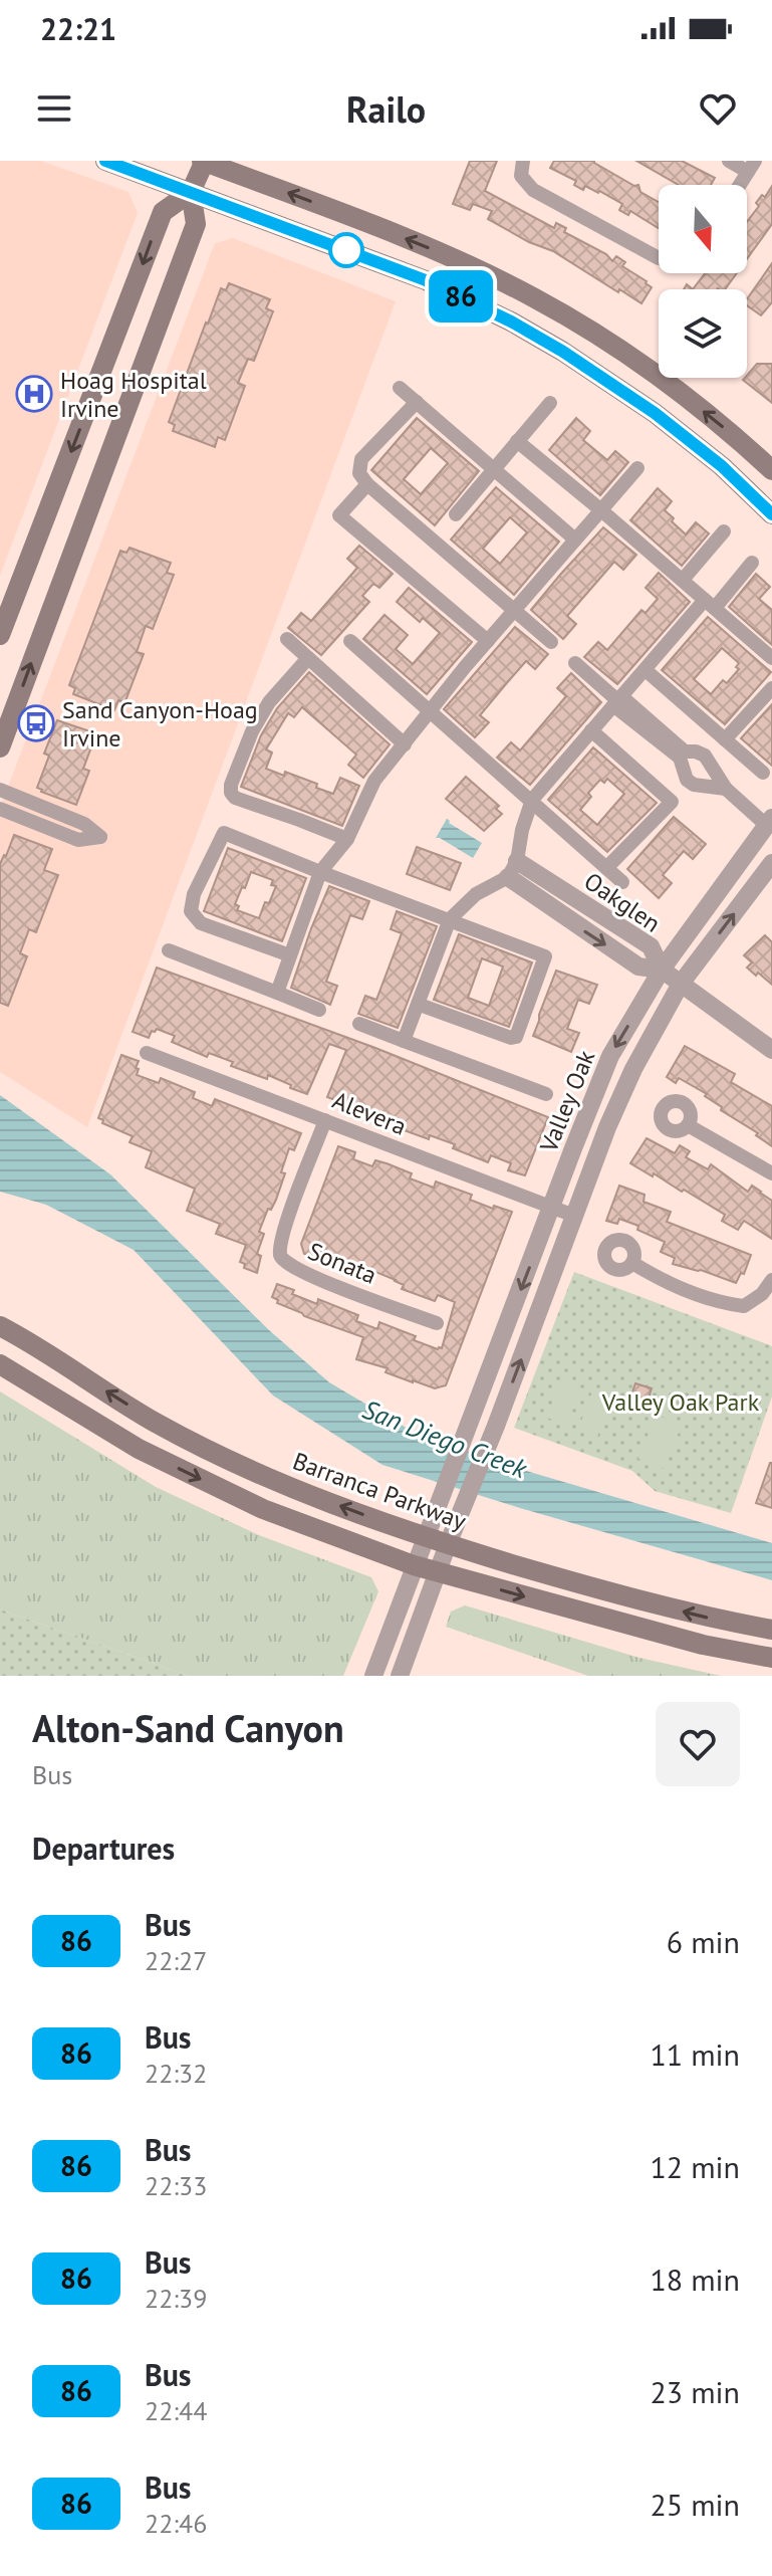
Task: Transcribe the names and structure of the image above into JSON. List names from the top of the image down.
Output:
{
  "streets": {
    "main road": ["Barranca Parkway"],
    "street": [
      "Oakglen",
      "Valley Oak",
      "Alevera",
      "Sonata"
    ]
  },
  "crossings": [
    ["Oakglen", "Valley Oak"],
    ["Valley Oak", "Alevera"],
    ["Valley Oak", "Barranca Parkway"],
    ["Alevera", "Sonata"]
  ],
  "water": ["San Diego Creek"],
  "parks": ["Valley Oak Park"],
  "places": {
    "hospital": ["Hoag Hospital Irvine"],
    "bus stop": ["Sand Canyon-Hoag Irvine"]
  },
  "lines": ["bus line 86"],
  "north": "bottom",
  "page": {
    "status": "22:21",
    "header": "Railo",
    "on_map": "86",
    "heading": [
      ["Alton-Sand Canyon", "Bus"],
      "Departures"
    ],
    "list": [
      {
        "mark": "86",
        "name": "Bus",
        "note": "22:27",
        "value": "6 min"
      },
      {
        "mark": "86",
        "name": "Bus",
        "note": "22:32",
        "value": "11 min"
      },
      {
        "mark": "86",
        "name": "Bus",
        "note": "22:33",
        "value": "12 min"
      },
      {
        "mark": "86",
        "name": "Bus",
        "note": "22:39",
        "value": "18 min"
      },
      {
        "mark": "86",
        "name": "Bus",
        "note": "22:44",
        "value": "23 min"
      },
      {
        "mark": "86",
        "name": "Bus",
        "note": "22:46",
        "value": "25 min"
      }
    ]
  }
}
